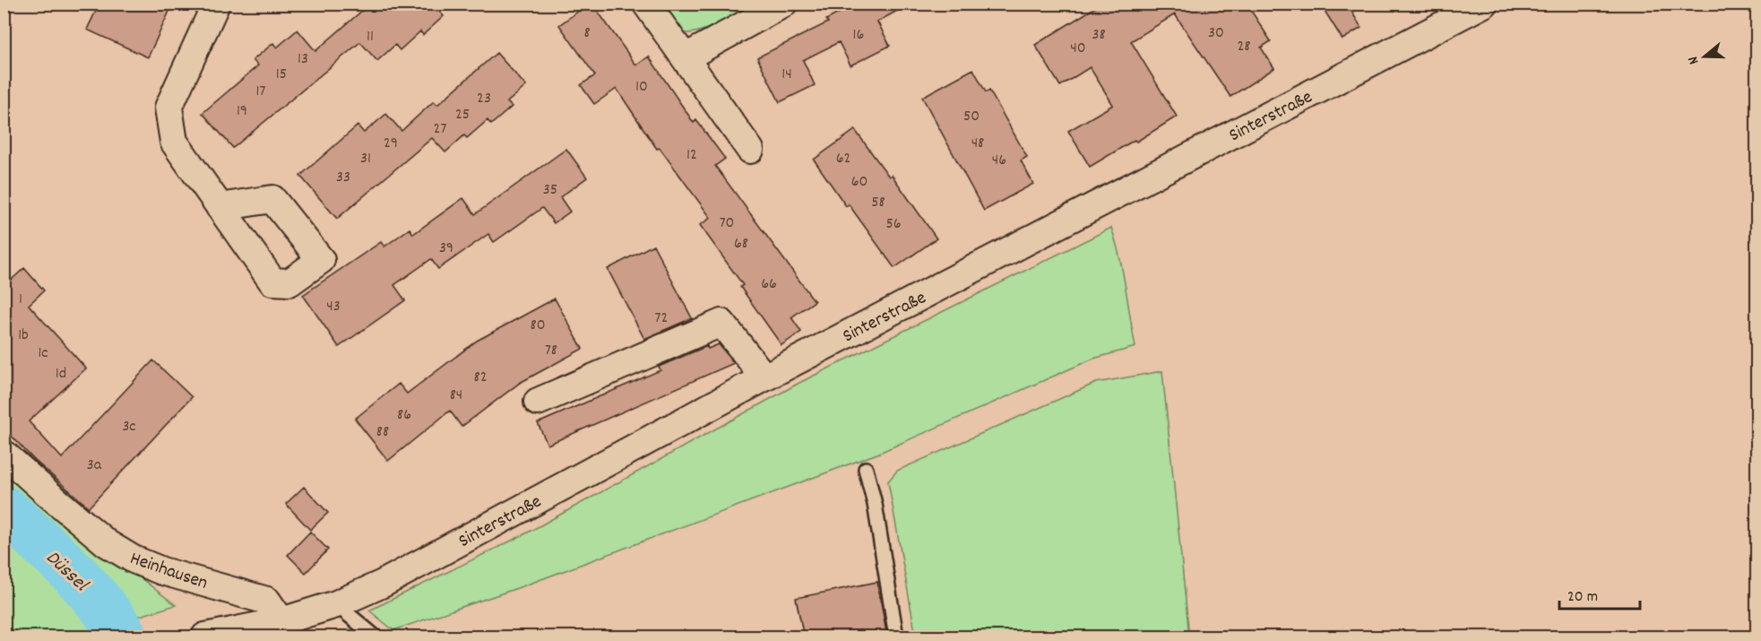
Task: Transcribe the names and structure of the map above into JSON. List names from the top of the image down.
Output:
{
  "streets": {
    "street": ["Sinterstraße", "Heinhausen"]
  },
  "crossings": [
    ["Sinterstraße", "Heinhausen"]
  ],
  "water": ["Düssel"],
  "house_numbers": [
    "8",
    "30",
    "16",
    "38",
    "11",
    "28",
    "40",
    "13",
    "15",
    "14",
    "10",
    "17",
    "23",
    "19",
    "25",
    "50",
    "27",
    "29",
    "48",
    "12",
    "31",
    "62",
    "46",
    "33",
    "60",
    "35",
    "58",
    "70",
    "56",
    "68",
    "39",
    "66",
    "1",
    "43",
    "72",
    "80",
    "1b",
    "78",
    "1c",
    "1d",
    "82",
    "84",
    "86",
    "3c",
    "88",
    "3a"
  ],
  "scale_bar": "20 m",
  "north": "left"
}
